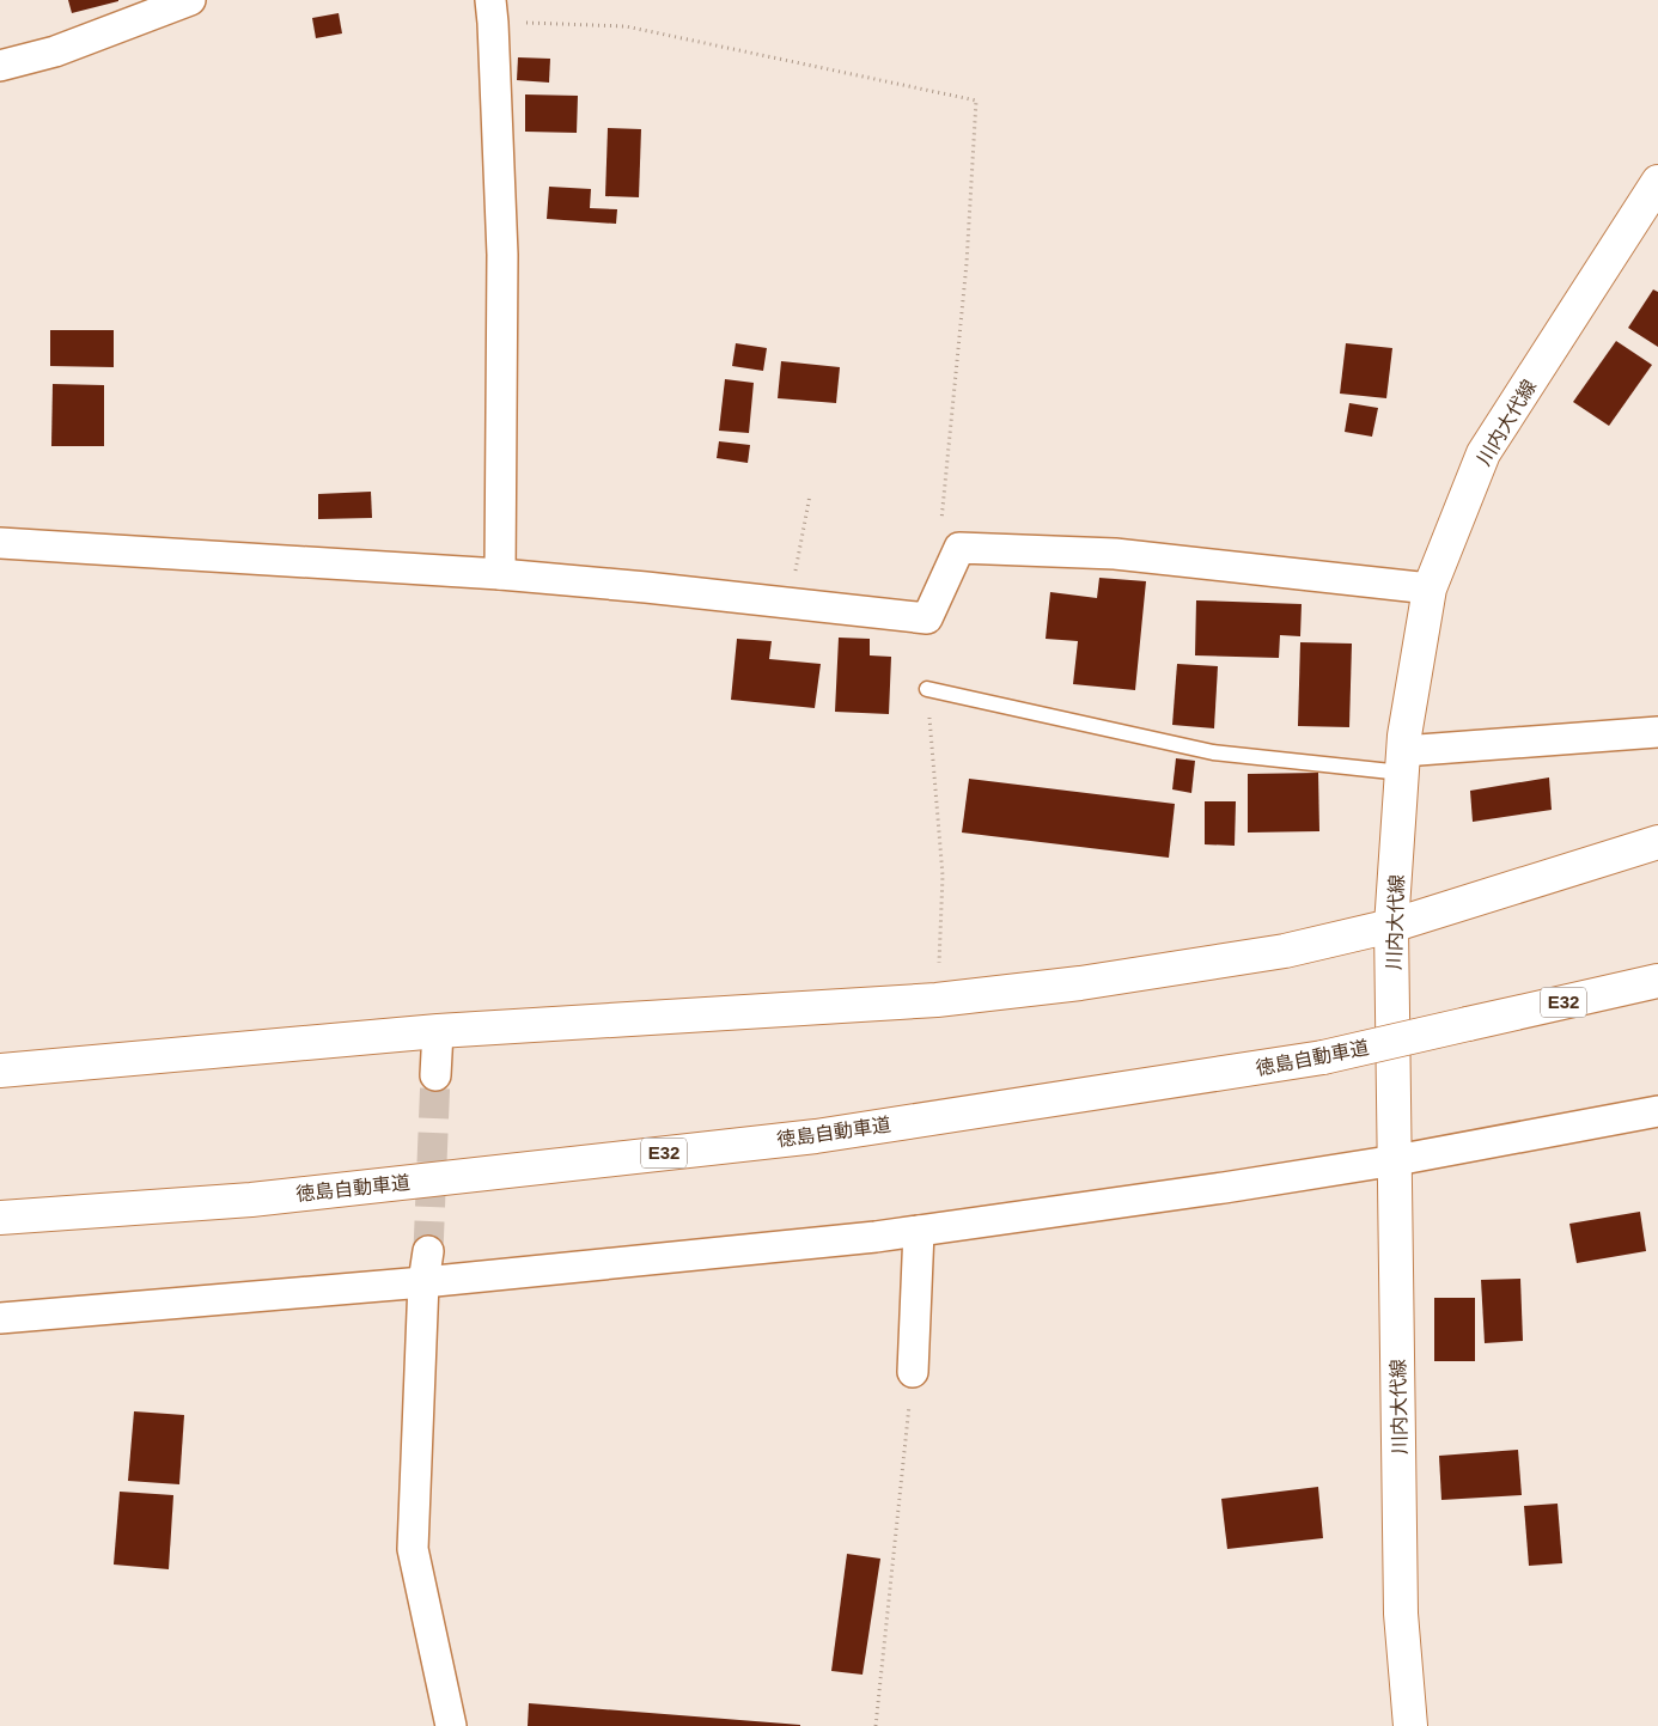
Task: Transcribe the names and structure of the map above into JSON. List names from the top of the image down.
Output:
{
  "streets": {
    "main road": ["川内大代線", "E32", "徳島自動車道"]
  }
}
